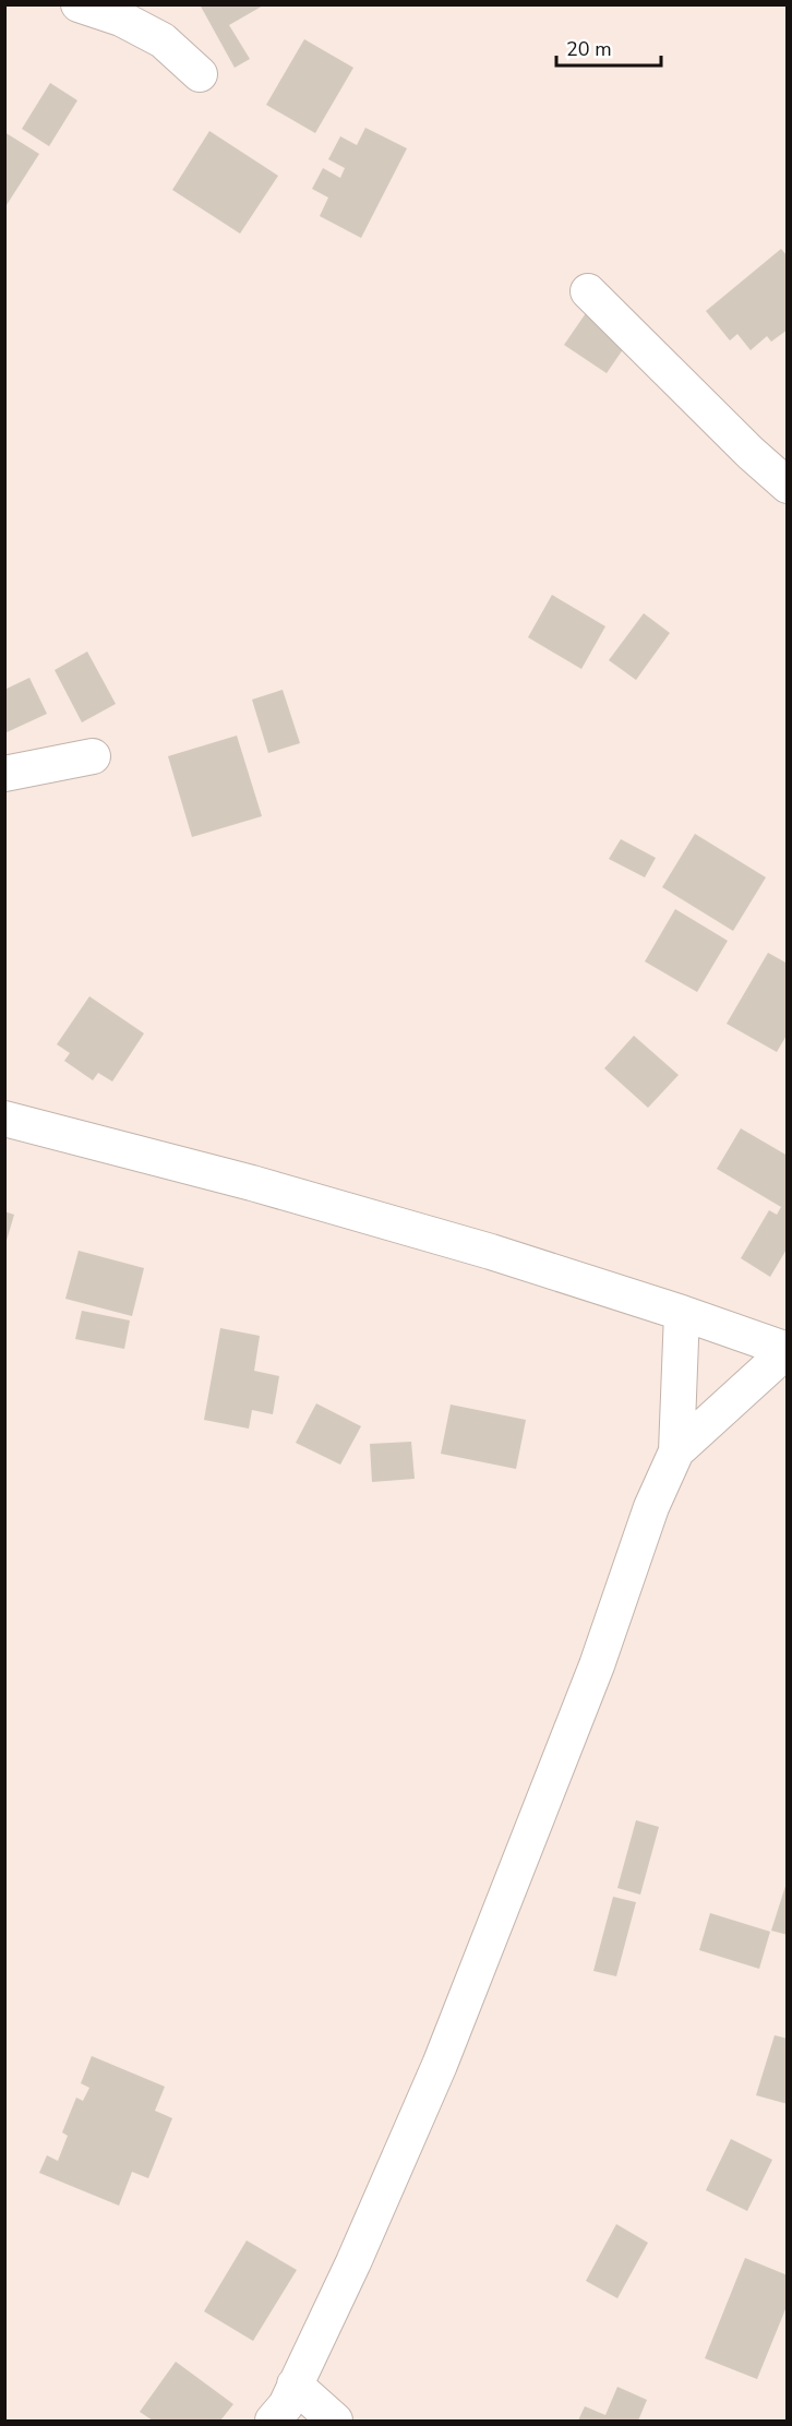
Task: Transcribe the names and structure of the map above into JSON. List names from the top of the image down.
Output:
{
  "scale_bar": "20 m"
}
